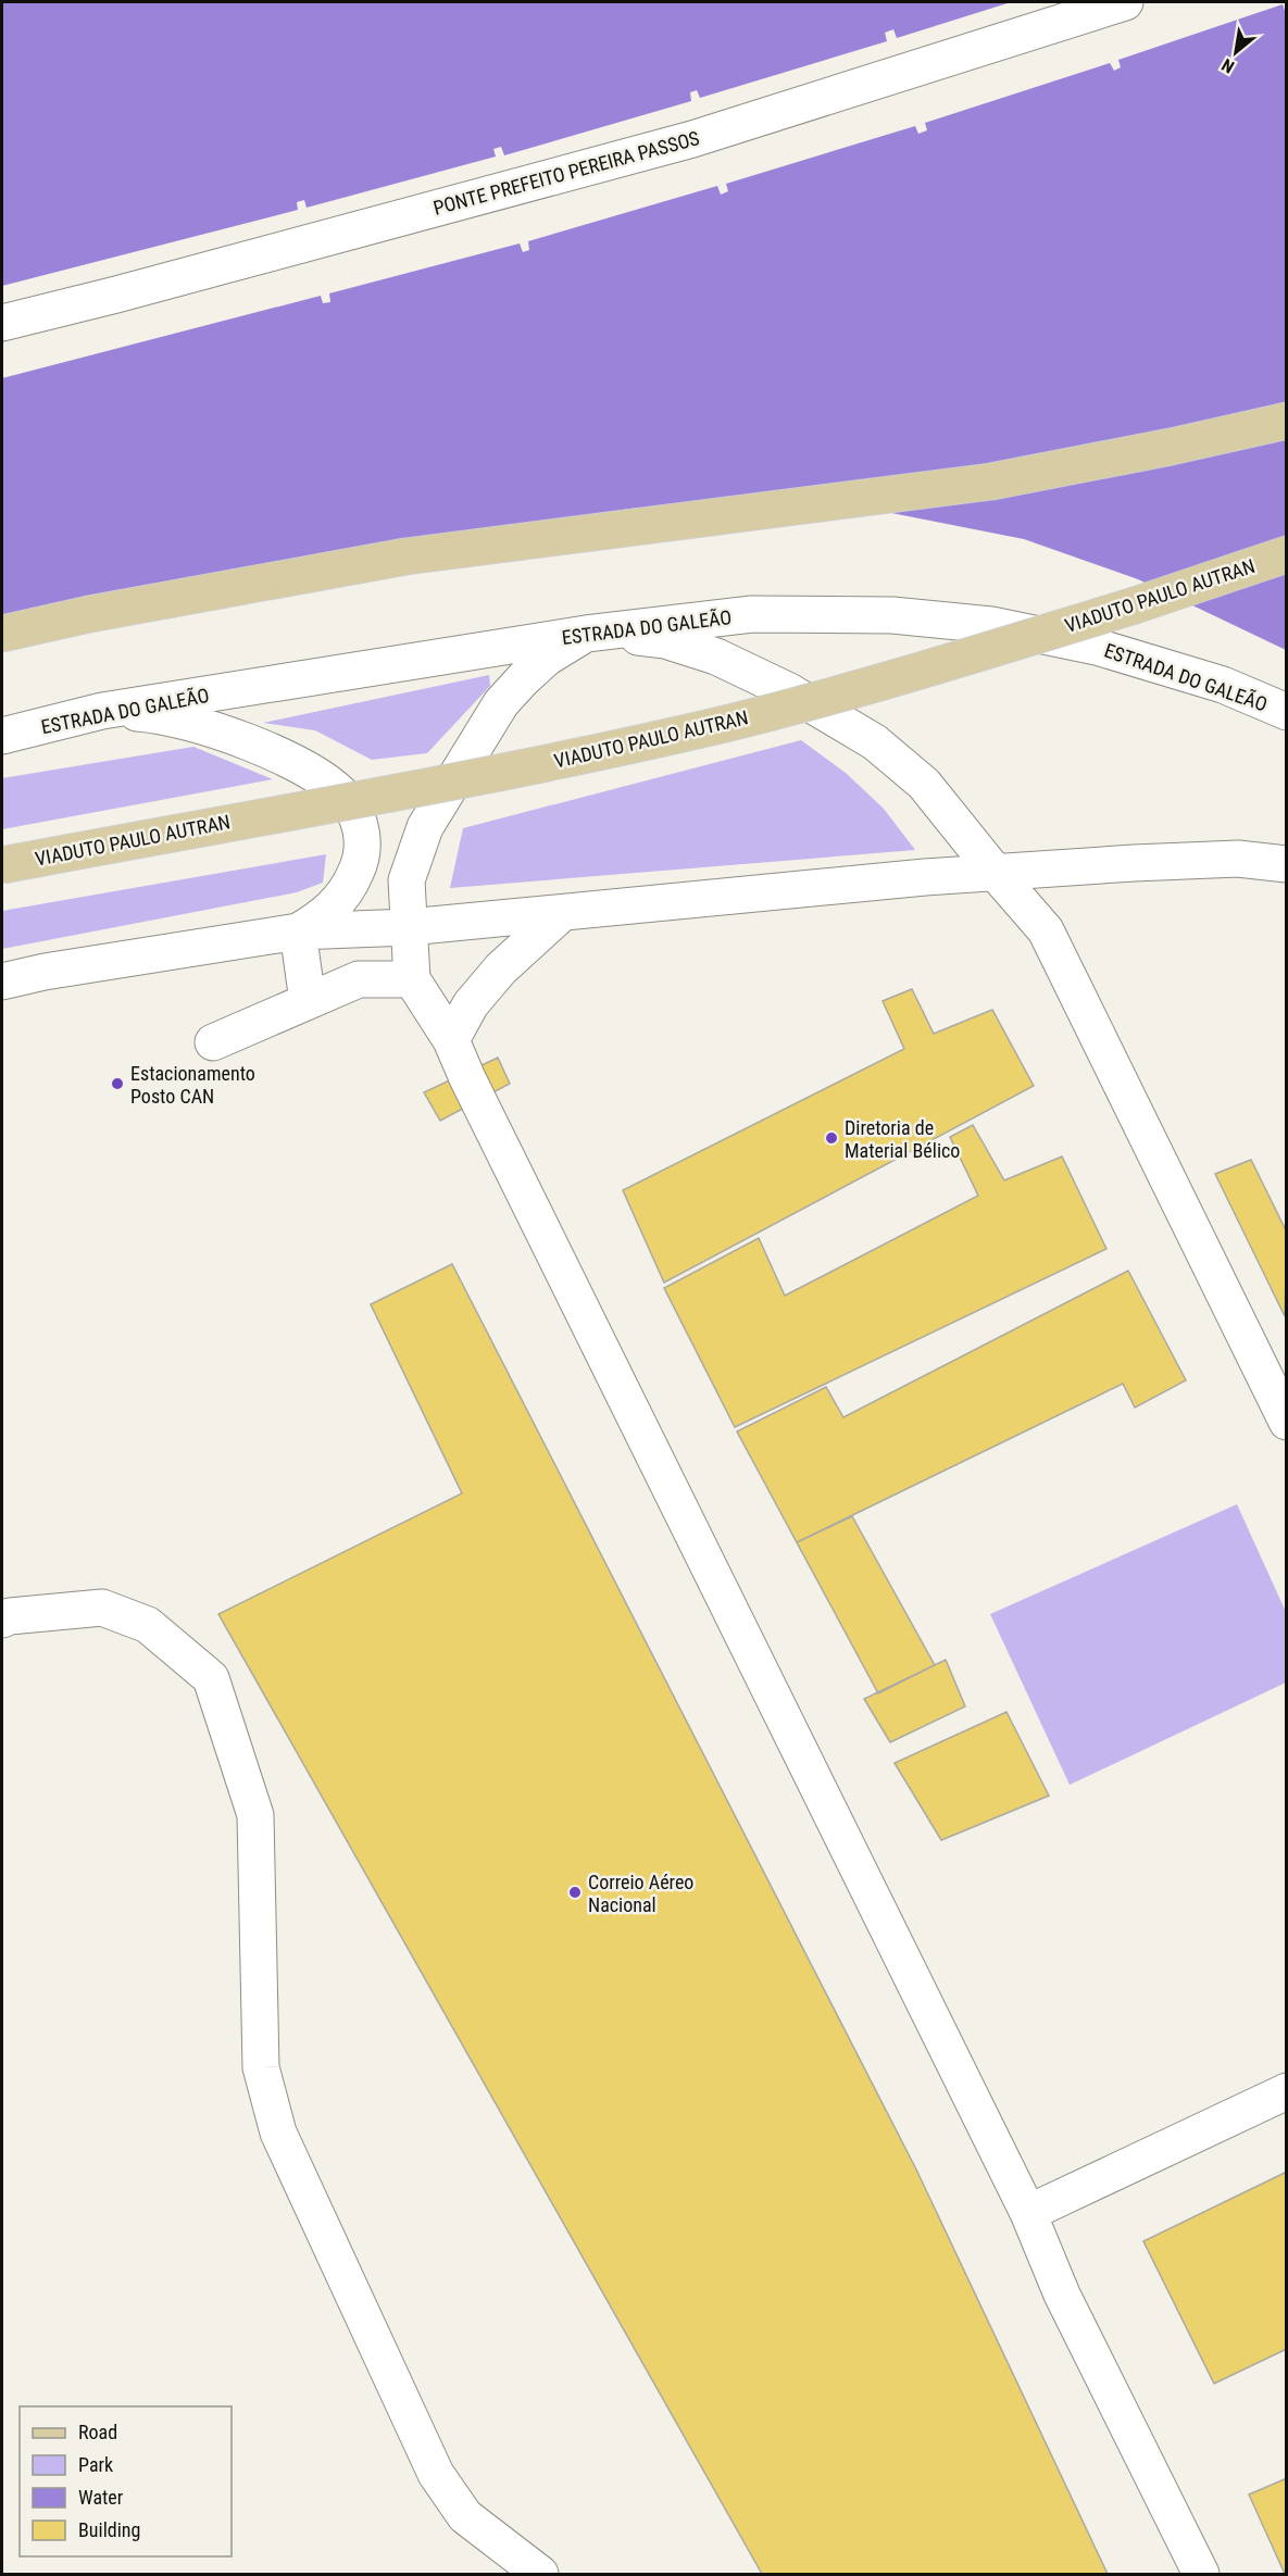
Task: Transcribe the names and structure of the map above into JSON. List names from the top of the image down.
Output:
{
  "streets": {
    "main road": ["VIADUTO PAULO AUTRAN"],
    "street": ["PONTE PREFEITO PEREIRA PASSOS", "ESTRADA DO GALEÃO"]
  },
  "places": ["Estacionamento Posto CAN", "Diretoria de Material Bélico", "Correio Aéreo Nacional"],
  "legend": [
    "Road",
    "Park",
    "Water",
    "Building"
  ],
  "north": "bottom left"
}
